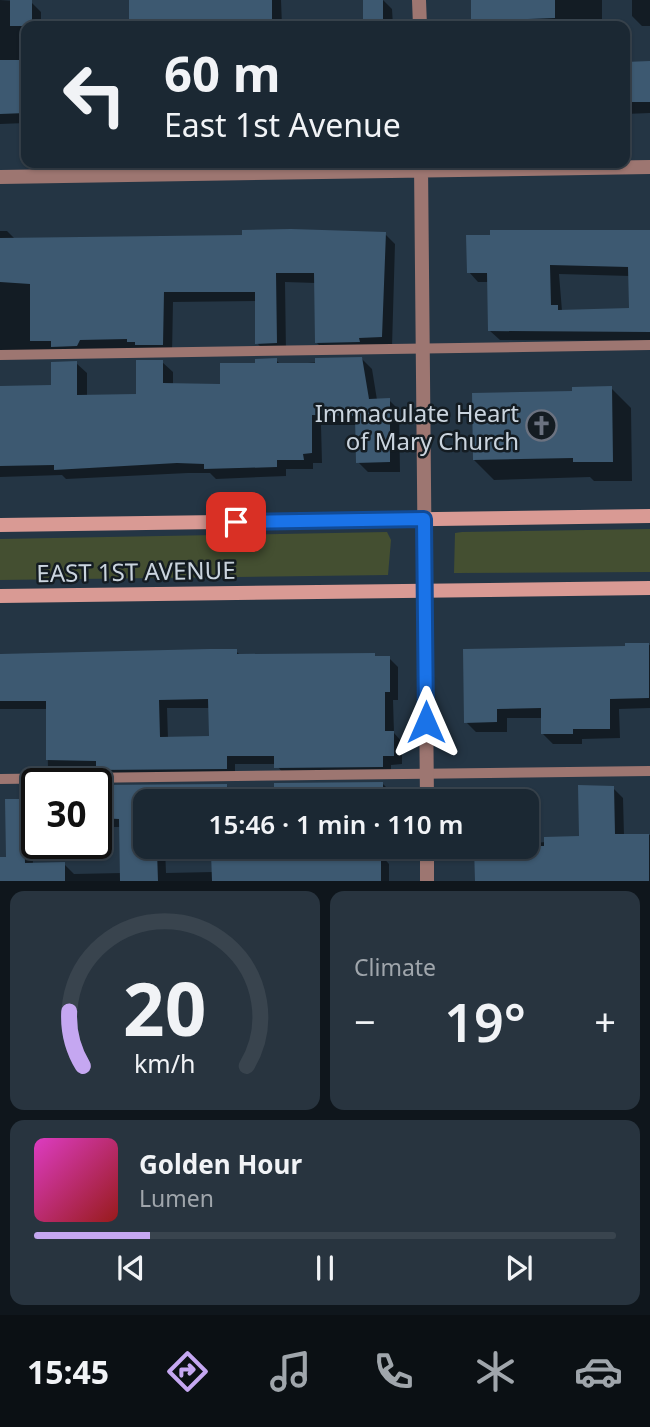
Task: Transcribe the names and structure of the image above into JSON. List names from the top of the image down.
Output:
{
  "streets": {
    "main road": ["EAST 1ST AVENUE"]
  },
  "places": {
    "church": ["Immaculate Heart of Mary Church"]
  },
  "page": {
    "turn": ["60 m", "East 1st Avenue"],
    "limit": "30",
    "trip": "15:46 · 1 min · 110 m",
    "tile": "Climate",
    "heat": ["−", "19°", "+"],
    "song": ["Golden Hour", "Lumen"],
    "tabs": "15:45",
    "gauge": ["20", "km/h"]
  }
}
